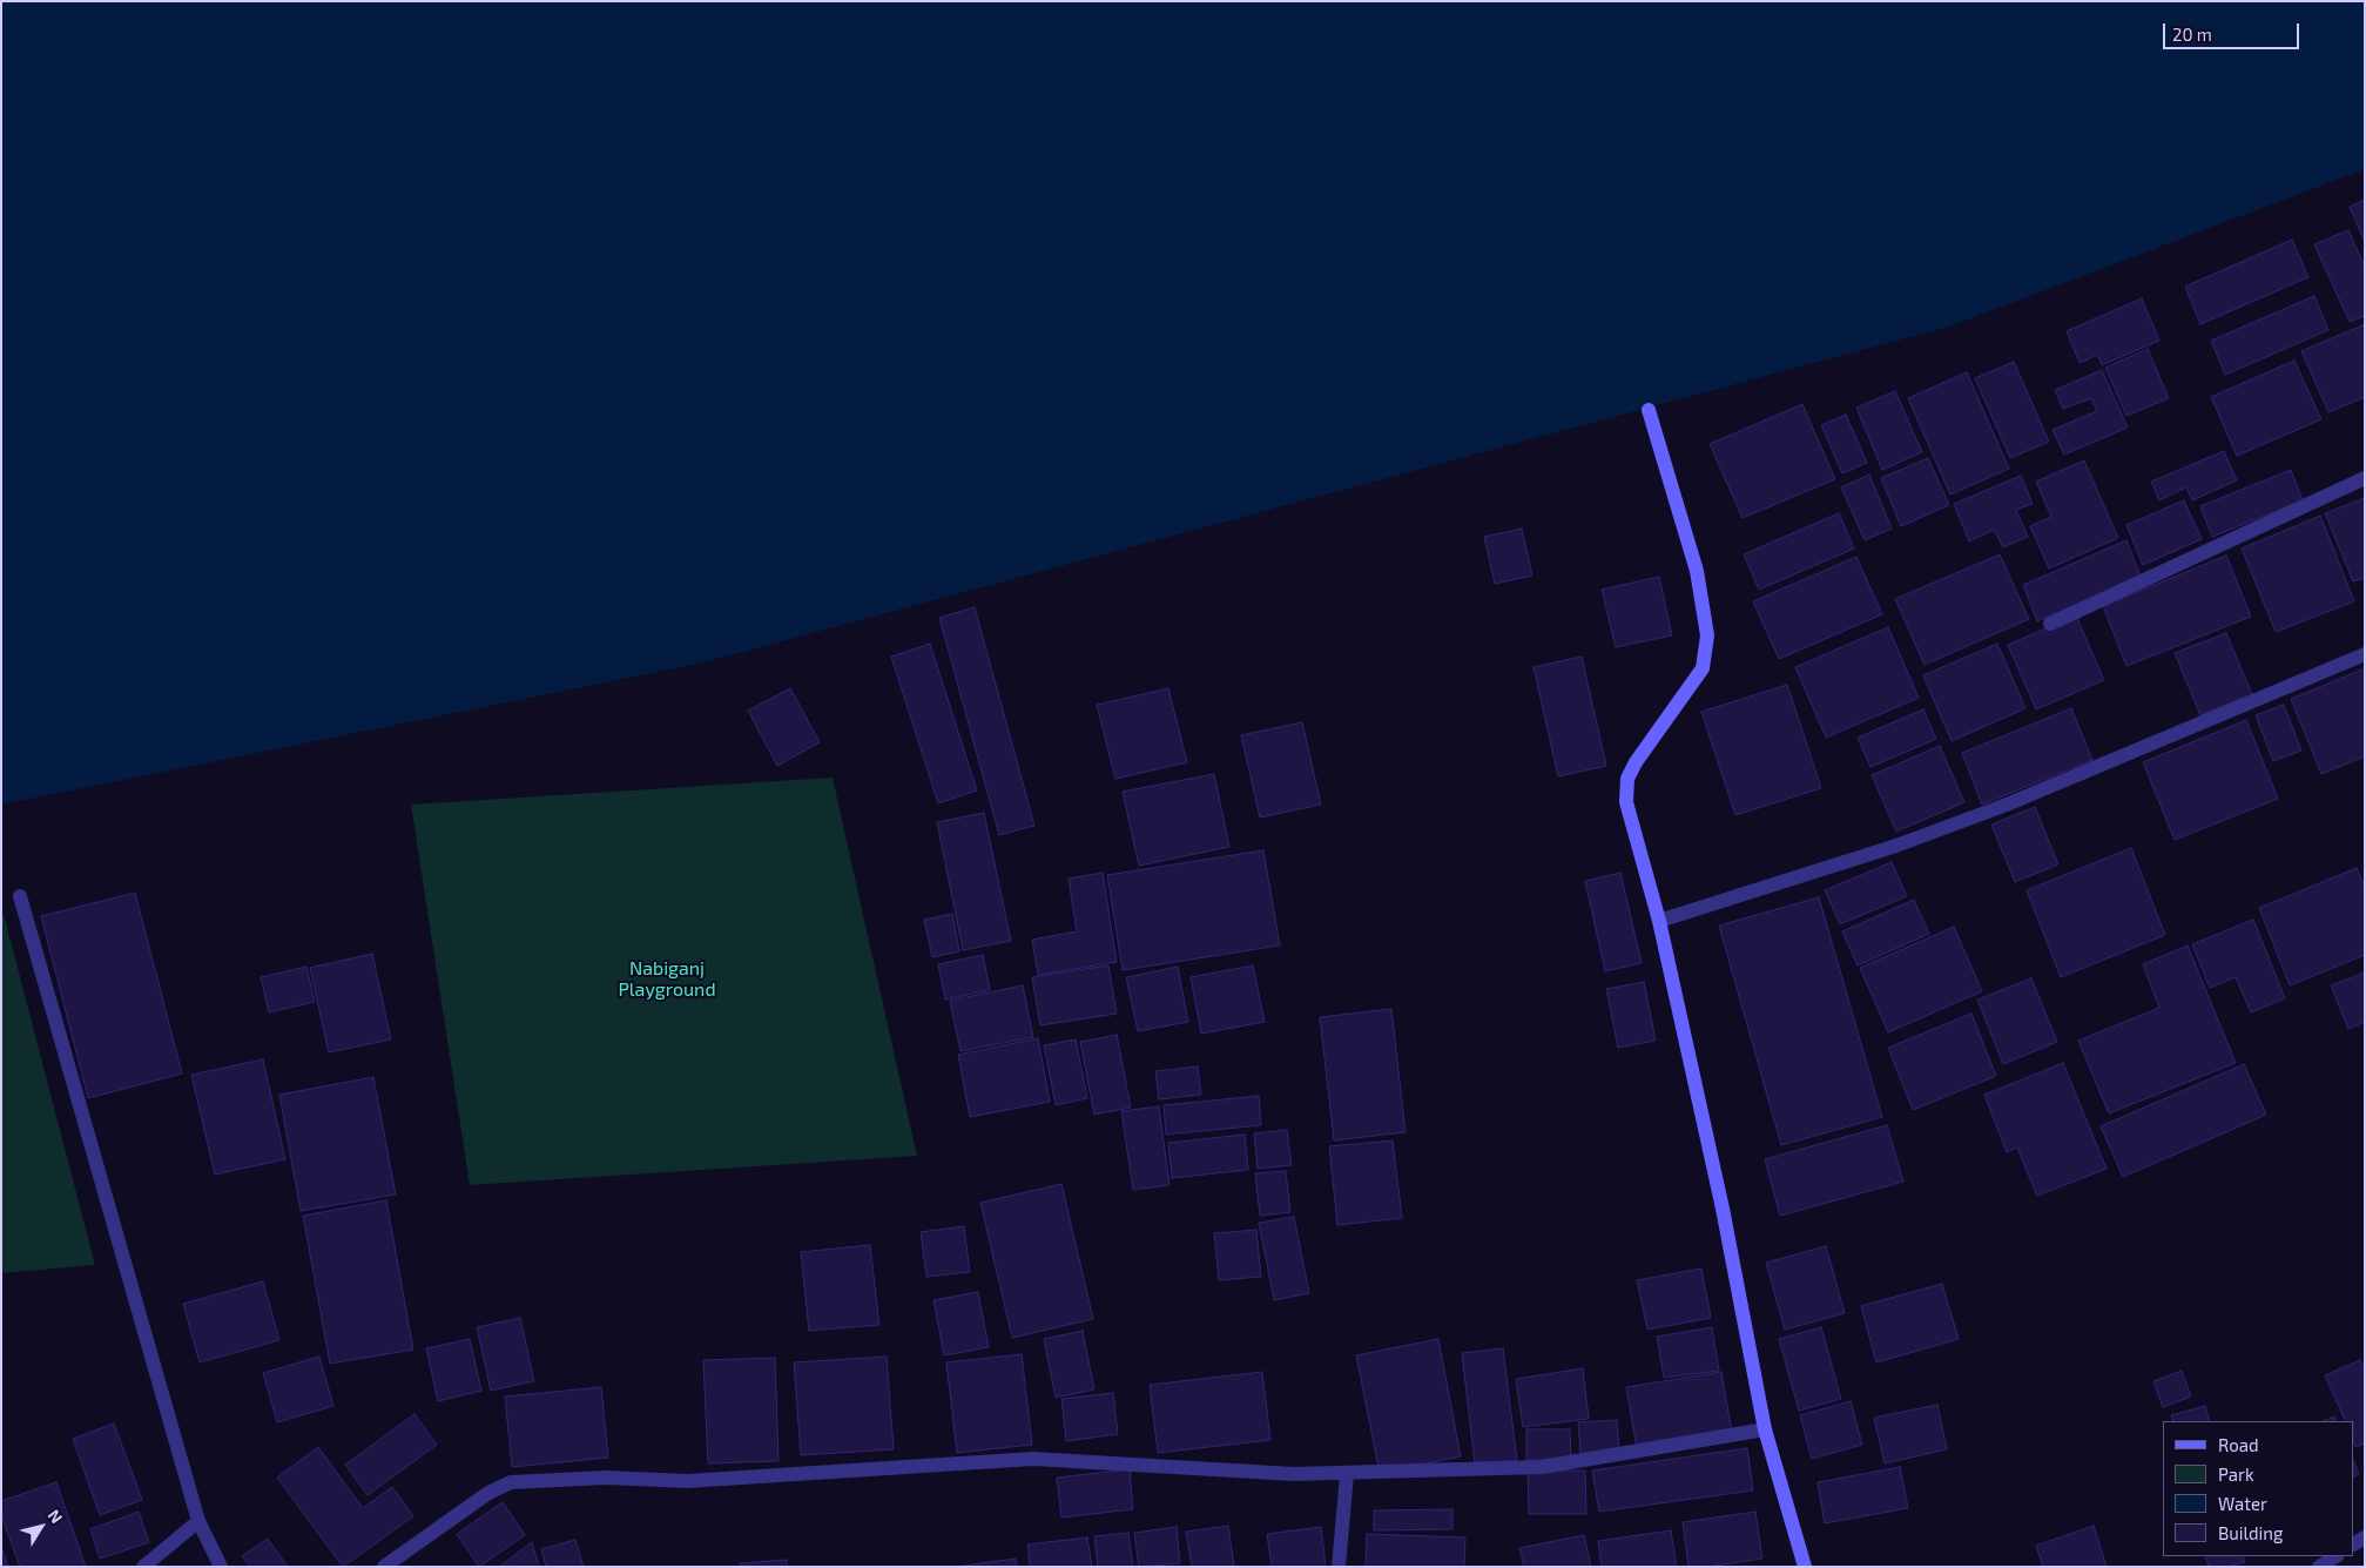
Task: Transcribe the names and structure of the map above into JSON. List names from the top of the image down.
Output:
{
  "parks": ["Nabiganj Playground"],
  "legend": [
    "Road",
    "Park",
    "Water",
    "Building"
  ],
  "scale_bar": "20 m",
  "north": "top right"
}
